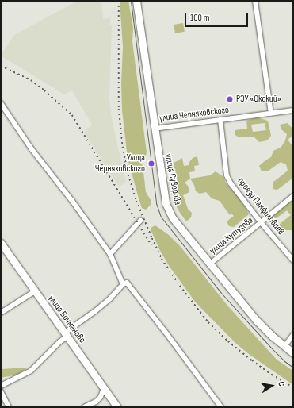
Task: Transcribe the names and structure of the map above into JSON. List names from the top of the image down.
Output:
{
  "streets": {
    "street": [
      "улица Черняховского",
      "улица Суворова",
      "проезд Панфиловцев",
      "улица Кутузова",
      "улица Бочманово"
    ]
  },
  "crossings": [
    ["улица Черняховского", "улица Суворова"],
    ["улица Черняховского", "проезд Панфиловцев"],
    ["улица Суворова", "улица Кутузова"],
    ["проезд Панфиловцев", "улица Кутузова"]
  ],
  "places": ["РЭУ «Окский»", "Улица Черняховского"],
  "scale_bar": "100 m",
  "north": "right"
}
